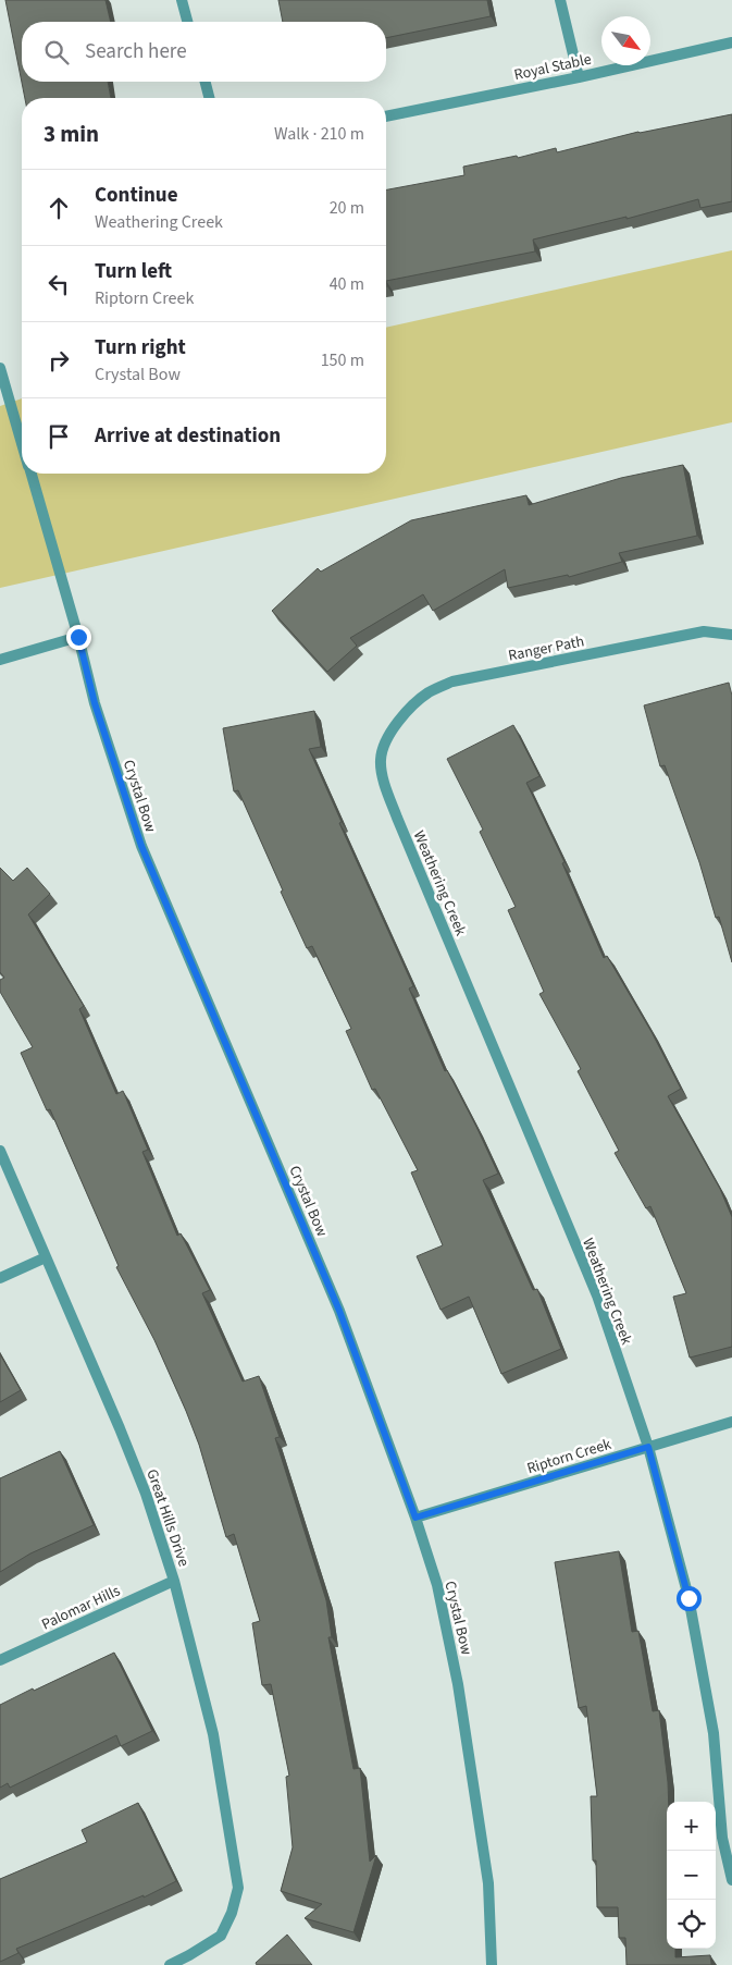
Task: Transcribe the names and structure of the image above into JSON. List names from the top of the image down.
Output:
{
  "streets": {
    "street": [
      "Royal Stable",
      "Ranger Path",
      "Crystal Bow",
      "Weathering Creek",
      "Riptorn Creek",
      "Great Hills Drive",
      "Palomar Hills"
    ]
  },
  "crossings": [
    ["Ranger Path", "Weathering Creek"],
    ["Crystal Bow", "Riptorn Creek"],
    ["Weathering Creek", "Riptorn Creek"],
    ["Great Hills Drive", "Palomar Hills"]
  ],
  "north": "bottom right",
  "page": {
    "search": "Search here",
    "heading": ["3 min", "Walk · 210 m"],
    "list": [
      ["Continue", "Weathering Creek", "20 m"],
      ["Turn left", "Riptorn Creek", "40 m"],
      ["Turn right", "Crystal Bow", "150 m"],
      "Arrive at destination"
    ],
    "map_buttons": ["+", "−"]
  }
}
